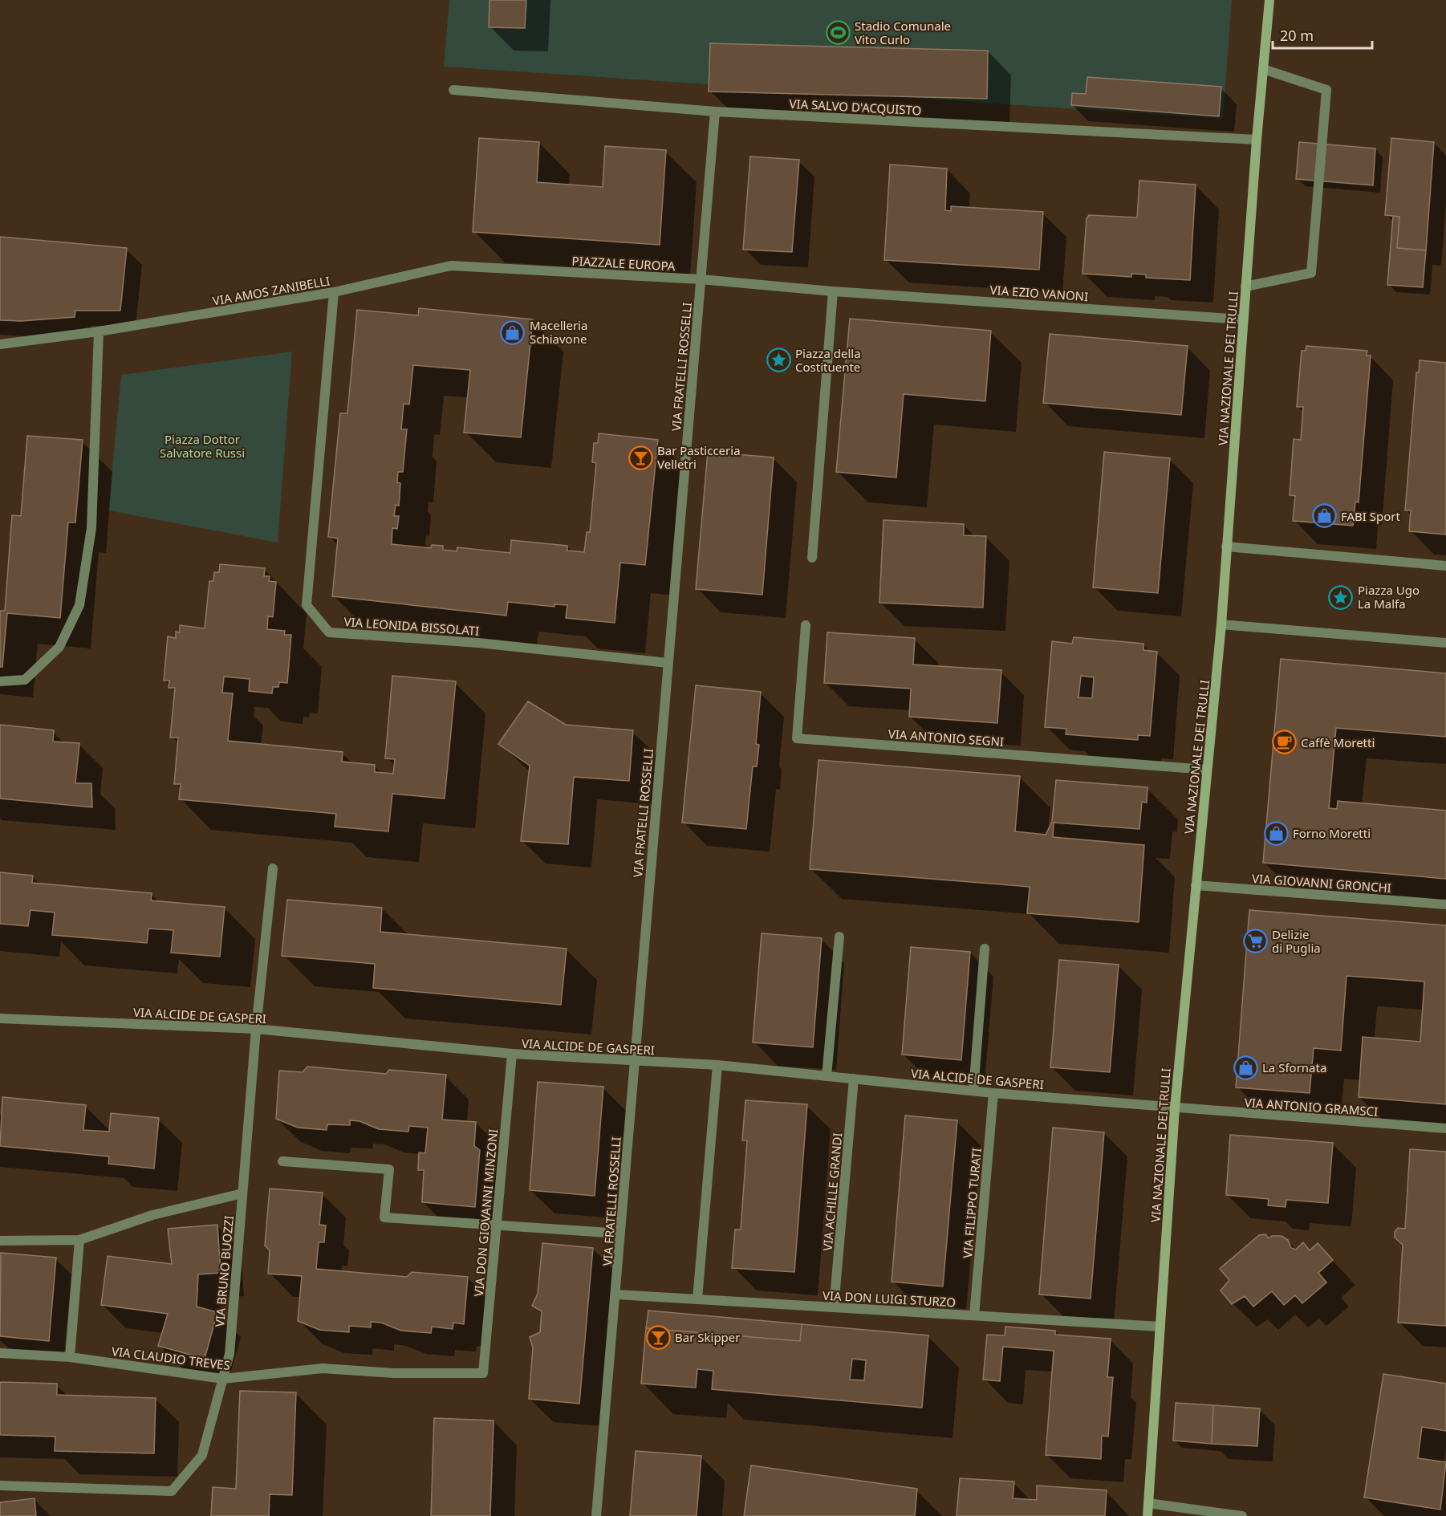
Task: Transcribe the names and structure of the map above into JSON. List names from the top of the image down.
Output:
{
  "streets": {
    "street": [
      "VIA SALVO D'ACQUISTO",
      "PIAZZALE EUROPA",
      "VIA AMOS ZANIBELLI",
      "VIA EZIO VANONI",
      "VIA FRATELLI ROSSELLI",
      "VIA NAZIONALE DEI TRULLI",
      "VIA LEONIDA BISSOLATI",
      "VIA ANTONIO SEGNI",
      "VIA GIOVANNI GRONCHI",
      "VIA ALCIDE DE GASPERI",
      "VIA ANTONIO GRAMSCI",
      "VIA ACHILLE GRANDI",
      "VIA FILIPPO TURATI",
      "VIA DON GIOVANNI MINZONI",
      "VIA BRUNO BUOZZI",
      "VIA DON LUIGI STURZO",
      "VIA CLAUDIO TREVES"
    ]
  },
  "crossings": [
    ["VIA SALVO D'ACQUISTO", "VIA FRATELLI ROSSELLI"],
    ["VIA SALVO D'ACQUISTO", "VIA NAZIONALE DEI TRULLI"],
    ["PIAZZALE EUROPA", "VIA AMOS ZANIBELLI"],
    ["PIAZZALE EUROPA", "VIA FRATELLI ROSSELLI"],
    ["VIA AMOS ZANIBELLI", "VIA LEONIDA BISSOLATI"],
    ["VIA EZIO VANONI", "VIA NAZIONALE DEI TRULLI"],
    ["VIA FRATELLI ROSSELLI", "VIA LEONIDA BISSOLATI"],
    ["VIA FRATELLI ROSSELLI", "VIA ALCIDE DE GASPERI"],
    ["VIA FRATELLI ROSSELLI", "VIA DON LUIGI STURZO"],
    ["VIA NAZIONALE DEI TRULLI", "VIA ANTONIO SEGNI"],
    ["VIA NAZIONALE DEI TRULLI", "VIA GIOVANNI GRONCHI"],
    ["VIA NAZIONALE DEI TRULLI", "VIA ALCIDE DE GASPERI"],
    ["VIA NAZIONALE DEI TRULLI", "VIA ANTONIO GRAMSCI"],
    ["VIA NAZIONALE DEI TRULLI", "VIA DON LUIGI STURZO"],
    ["VIA ALCIDE DE GASPERI", "VIA ANTONIO GRAMSCI"],
    ["VIA ALCIDE DE GASPERI", "VIA ACHILLE GRANDI"],
    ["VIA ALCIDE DE GASPERI", "VIA FILIPPO TURATI"],
    ["VIA ALCIDE DE GASPERI", "VIA DON GIOVANNI MINZONI"],
    ["VIA ALCIDE DE GASPERI", "VIA BRUNO BUOZZI"],
    ["VIA ACHILLE GRANDI", "VIA DON LUIGI STURZO"],
    ["VIA FILIPPO TURATI", "VIA DON LUIGI STURZO"],
    ["VIA DON GIOVANNI MINZONI", "VIA CLAUDIO TREVES"],
    ["VIA BRUNO BUOZZI", "VIA CLAUDIO TREVES"]
  ],
  "parks": ["Piazza Dottor Salvatore Russi"],
  "places": {
    "sports": ["Stadio Comunale Vito Curlo"],
    "shop": [
      "Macelleria Schiavone",
      "FABI Sport",
      "Forno Moretti",
      "La Sfornata"
    ],
    "place": ["Piazza della Costituente", "Piazza Ugo La Malfa"],
    "bar": ["Bar Pasticceria Velletri", "Bar Skipper"],
    "cafe": ["Caffè Moretti"],
    "supermarket": ["Delizie di Puglia"]
  },
  "scale_bar": "20 m"
}
